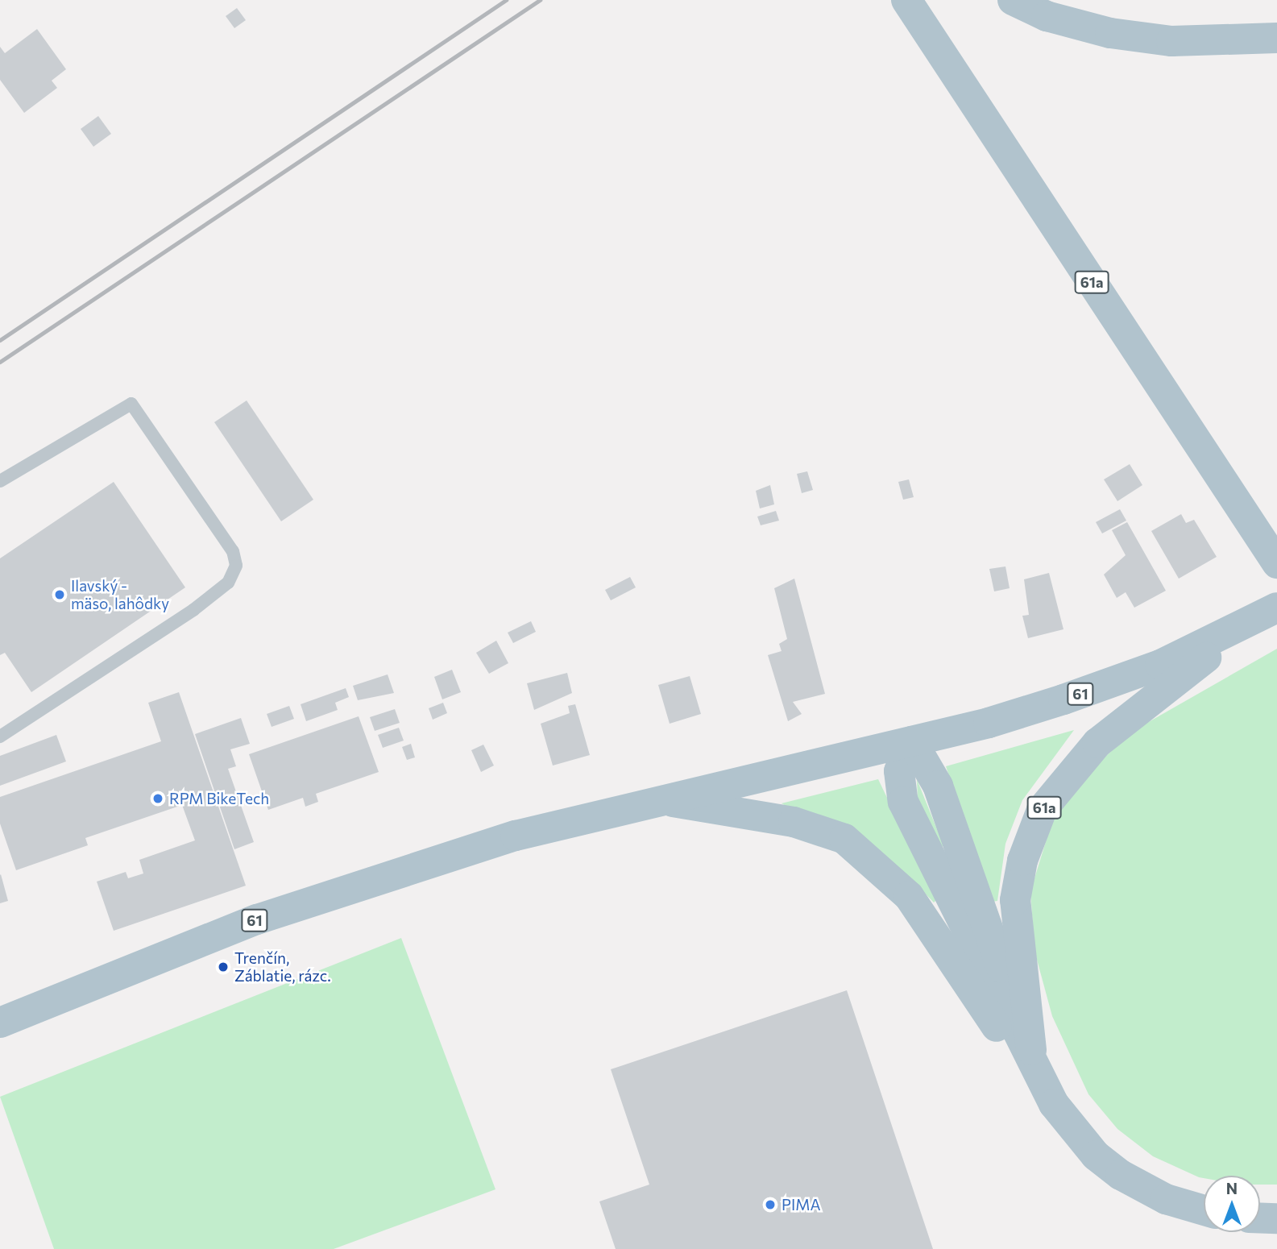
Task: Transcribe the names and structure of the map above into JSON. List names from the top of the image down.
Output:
{
  "streets": {
    "main road": ["61a", "61"]
  },
  "crossings": [
    ["61a", "61"]
  ],
  "places": [
    "Ilavský - mäso, lahôdky",
    "RPM BikeTech",
    "Trenčín, Záblatie, rázc.",
    "PIMA"
  ],
  "north": "top"
}
